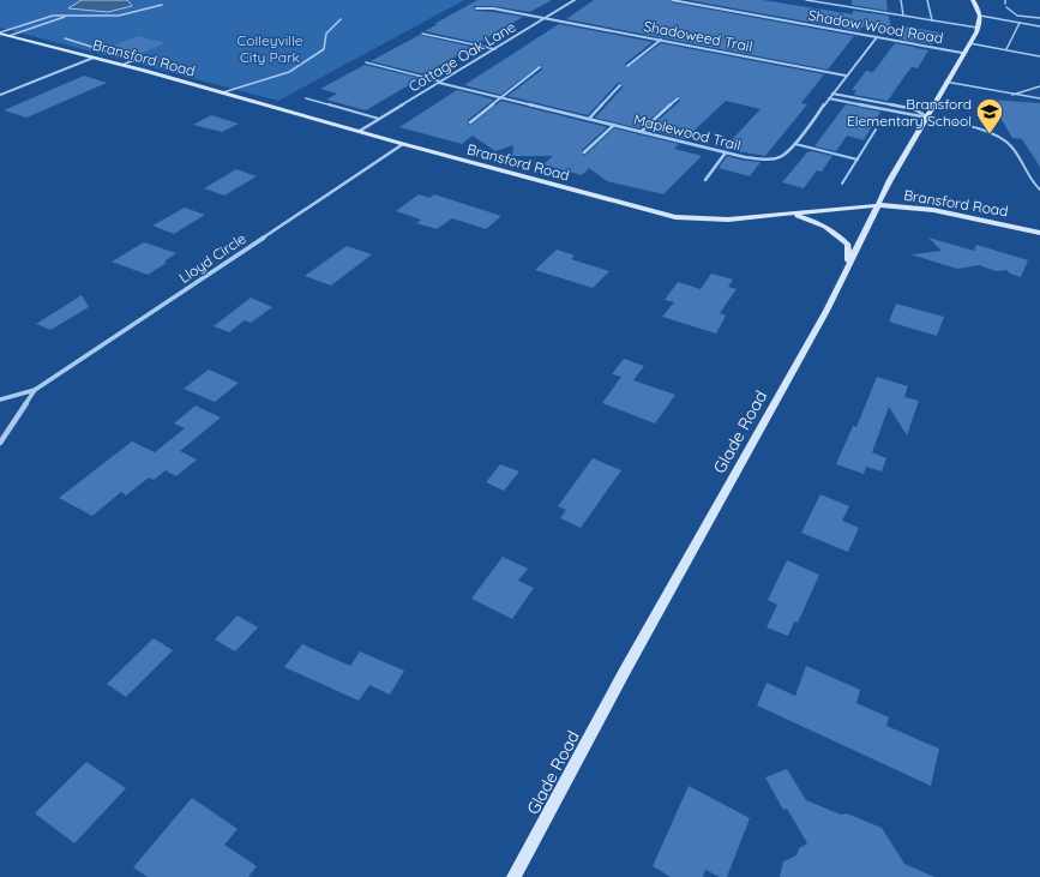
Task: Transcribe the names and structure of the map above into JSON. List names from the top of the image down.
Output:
{
  "streets": {
    "main road": ["Bransford Road", "Glade Road"],
    "street": [
      "Shadow Wood Road",
      "Shadoweed Trail",
      "Cottage Oak Lane",
      "Maplewood Trail",
      "Lloyd Circle"
    ]
  },
  "crossings": [
    ["Shadow Wood Road", "Maplewood Trail"],
    ["Shadow Wood Road", "Glade Road"],
    ["Shadoweed Trail", "Cottage Oak Lane"],
    ["Shadoweed Trail", "Maplewood Trail"],
    ["Cottage Oak Lane", "Bransford Road"],
    ["Cottage Oak Lane", "Maplewood Trail"],
    ["Bransford Road", "Lloyd Circle"],
    ["Bransford Road", "Glade Road"]
  ],
  "parks": ["Colleyville City Park"],
  "places": {
    "school or university": ["Bransford Elementary School"]
  }
}
